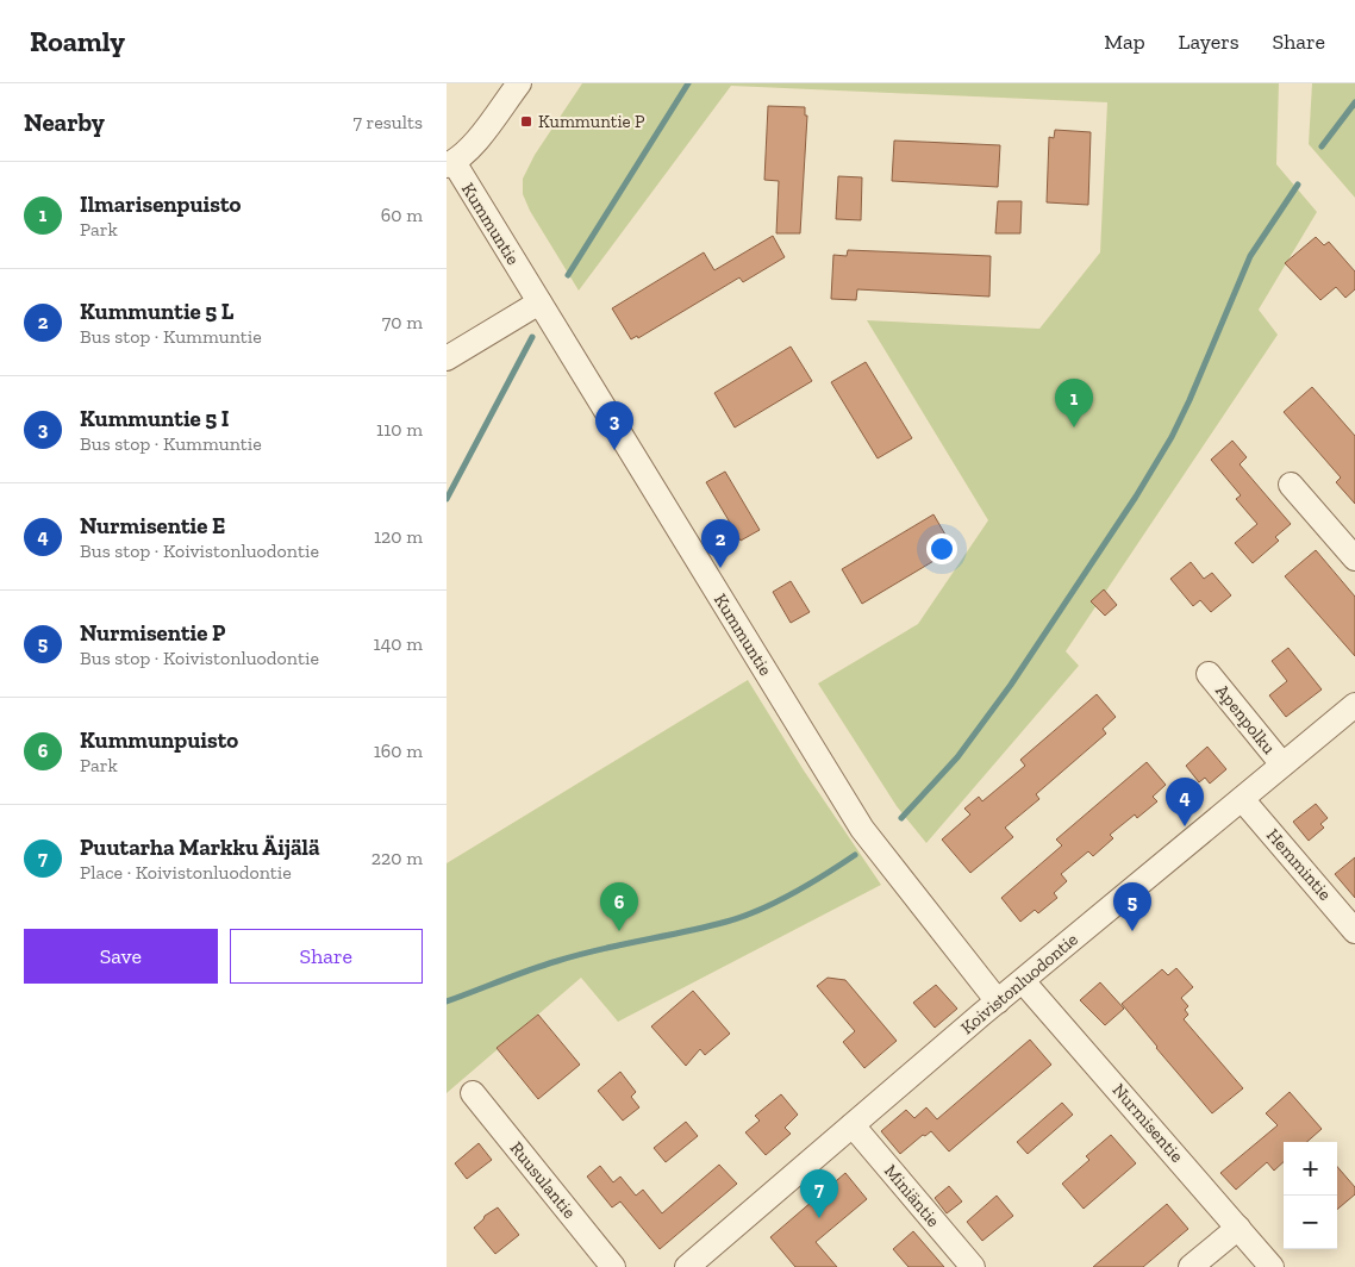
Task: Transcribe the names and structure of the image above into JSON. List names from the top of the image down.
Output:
{
  "streets": {
    "street": [
      "Kummuntie",
      "Apenpolku",
      "Hemmintie",
      "Koivistonluodontie",
      "Nurmisentie",
      "Ruusulantie",
      "Miniäntie"
    ]
  },
  "crossings": [
    ["Kummuntie", "Koivistonluodontie"],
    ["Apenpolku", "Koivistonluodontie"],
    ["Hemmintie", "Koivistonluodontie"],
    ["Koivistonluodontie", "Nurmisentie"],
    ["Koivistonluodontie", "Miniäntie"]
  ],
  "places": {
    "transit": ["Kummuntie P"]
  },
  "page": {
    "header": "Roamly",
    "nav": ["Map", "Layers", "Share"],
    "heading": ["Nearby", "7 results"],
    "list": [
      {
        "mark": "1",
        "name": "Ilmarisenpuisto",
        "note": "Park",
        "value": "60 m"
      },
      {
        "mark": "2",
        "name": "Kummuntie 5 L",
        "note": "Bus stop · Kummuntie",
        "value": "70 m"
      },
      {
        "mark": "3",
        "name": "Kummuntie 5 I",
        "note": "Bus stop · Kummuntie",
        "value": "110 m"
      },
      {
        "mark": "4",
        "name": "Nurmisentie E",
        "note": "Bus stop · Koivistonluodontie",
        "value": "120 m"
      },
      {
        "mark": "5",
        "name": "Nurmisentie P",
        "note": "Bus stop · Koivistonluodontie",
        "value": "140 m"
      },
      {
        "mark": "6",
        "name": "Kummunpuisto",
        "note": "Park",
        "value": "160 m"
      },
      {
        "mark": "7",
        "name": "Puutarha Markku Äijälä",
        "note": "Place · Koivistonluodontie",
        "value": "220 m"
      }
    ],
    "pins": [
      "1",
      "3",
      "2",
      "4",
      "5",
      "6",
      "7"
    ],
    "buttons": ["Save", "Share"],
    "map_buttons": ["+", "−"]
  }
}
